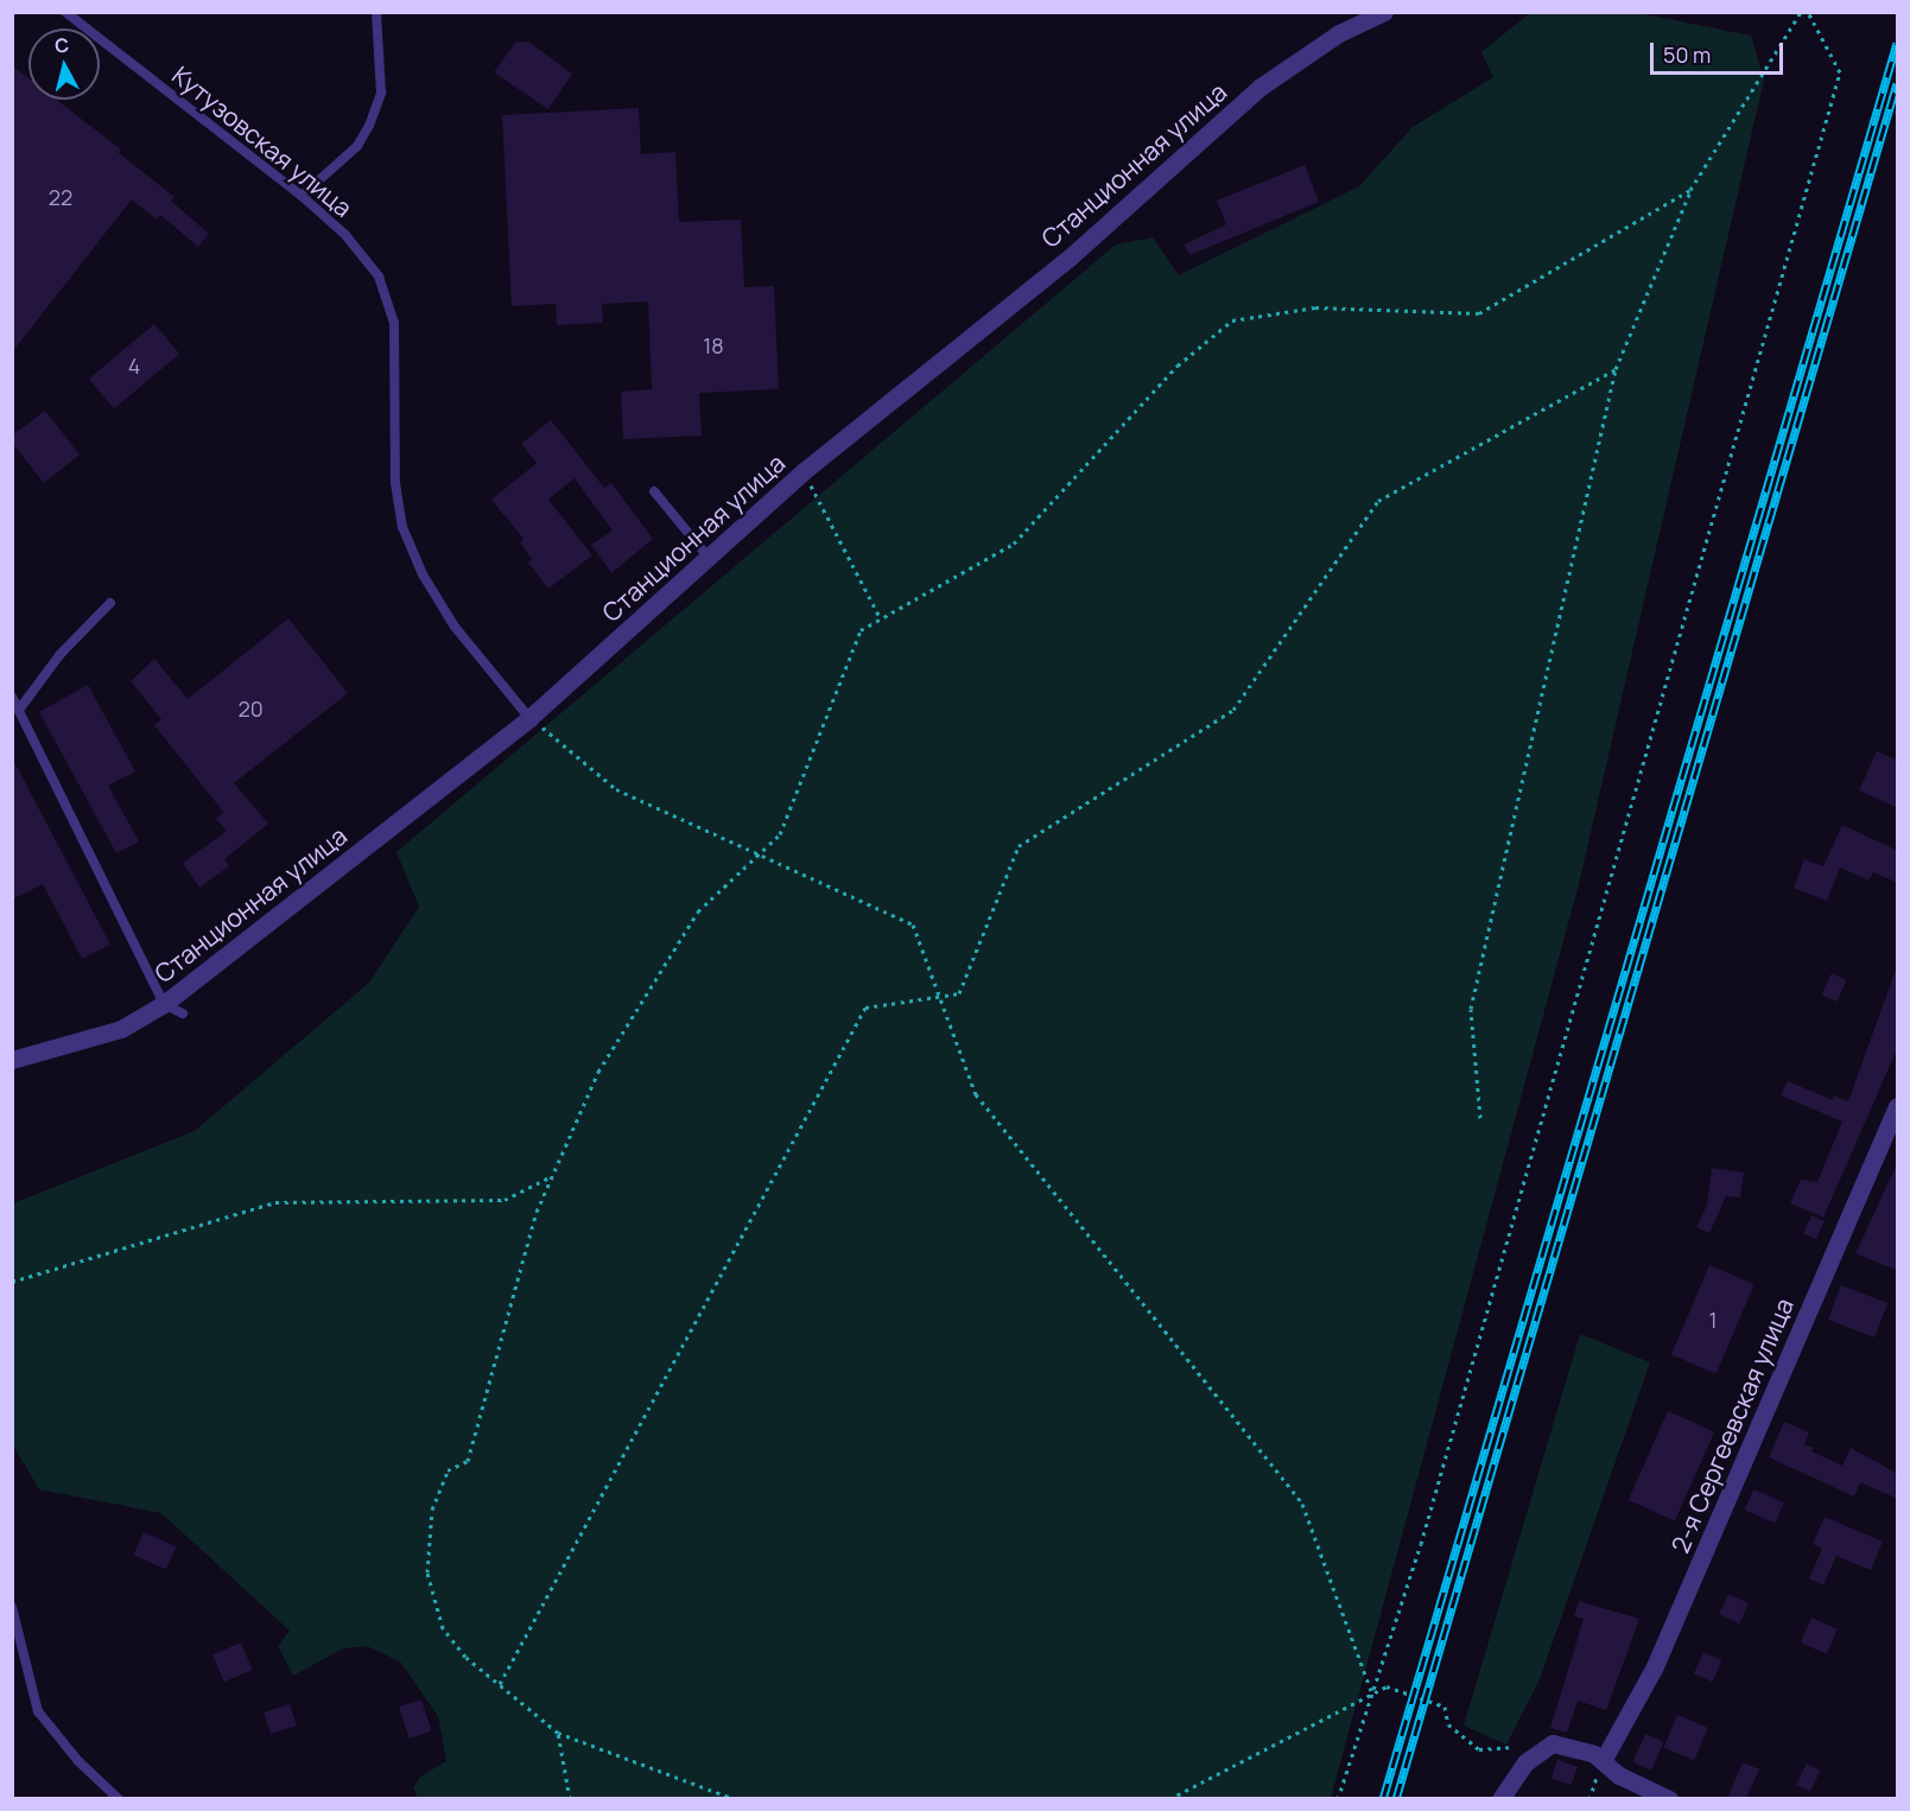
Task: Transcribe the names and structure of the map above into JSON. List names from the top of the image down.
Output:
{
  "streets": {
    "street": ["Станционная улица", "2-я Сергеевская улица"],
    "lane": ["Кутузовская улица"]
  },
  "crossings": [
    ["Кутузовская улица", "Станционная улица"]
  ],
  "house_numbers": [
    "22",
    "18",
    "4",
    "20",
    "1"
  ],
  "scale_bar": "50 m",
  "north": "top"
}
